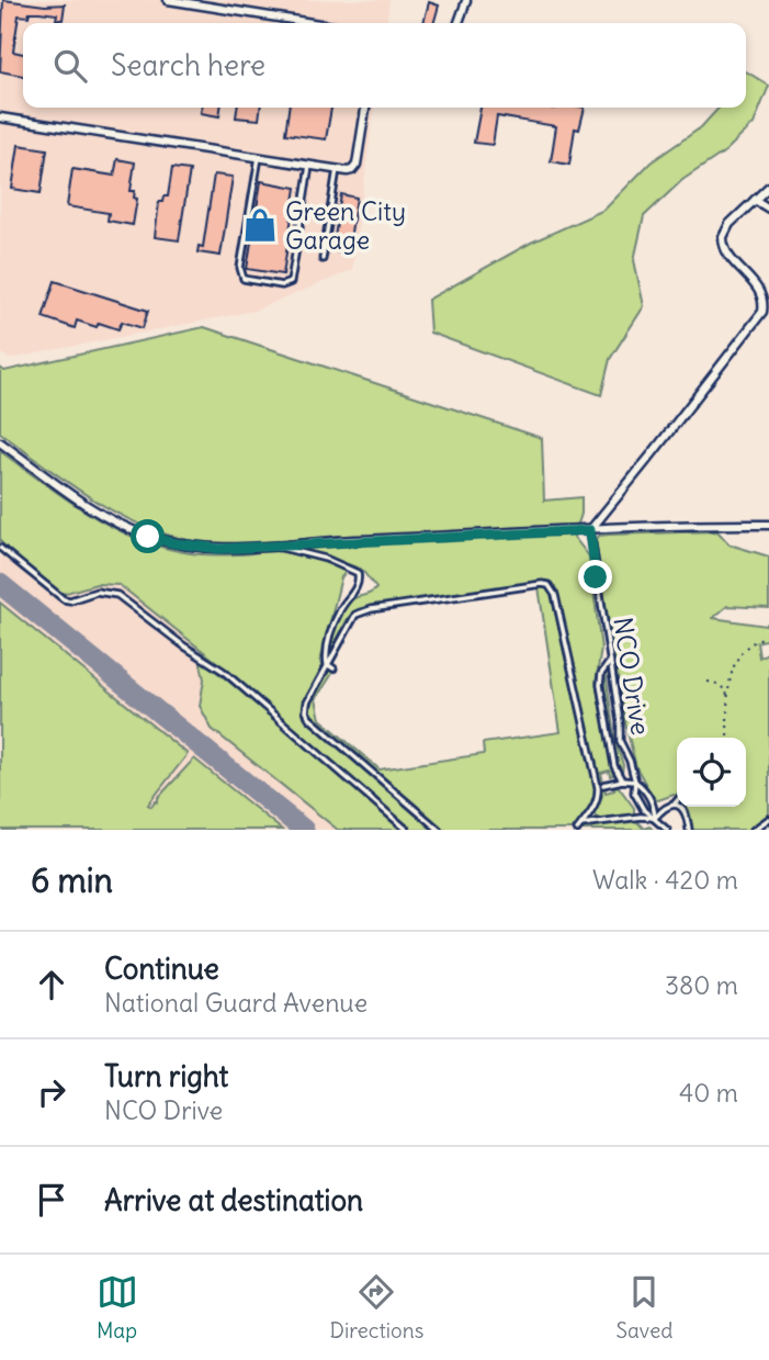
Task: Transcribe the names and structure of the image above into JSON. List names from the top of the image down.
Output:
{
  "streets": {
    "lane": ["NCO Drive"]
  },
  "places": {
    "shop": ["Green City Garage"]
  },
  "page": {
    "search": "Search here",
    "heading": ["6 min", "Walk · 420 m"],
    "list": [
      ["Continue", "National Guard Avenue", "380 m"],
      ["Turn right", "NCO Drive", "40 m"],
      "Arrive at destination"
    ],
    "nav": ["Map", "Directions", "Saved"]
  }
}
